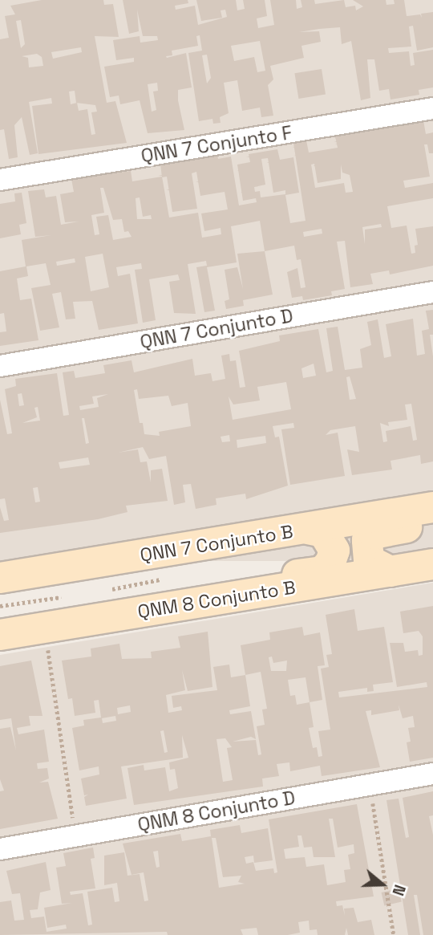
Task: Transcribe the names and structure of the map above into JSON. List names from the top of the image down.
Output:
{
  "streets": {
    "main road": ["QNN 7 Conjunto B", "QNM 8 Conjunto B"],
    "street": ["QNN 7 Conjunto F", "QNN 7 Conjunto D", "QNM 8 Conjunto D"]
  },
  "north": "right"
}
